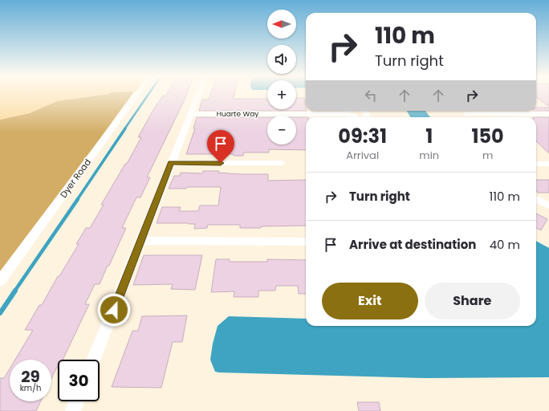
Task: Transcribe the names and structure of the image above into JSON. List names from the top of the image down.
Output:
{
  "streets": {
    "street": ["Huarte Way", "Dyer Road"]
  },
  "north": "left",
  "page": {
    "map_buttons": ["+", "−"],
    "turn": ["110 m", "Turn right"],
    "eta": [
      "09:31",
      "Arrival",
      "1",
      "min",
      "150",
      "m"
    ],
    "list": [
      {
        "name": "Turn right",
        "value": "110 m"
      },
      {
        "name": "Arrive at destination",
        "value": "40 m"
      }
    ],
    "buttons": ["Exit", "Share"],
    "speed": "29 km/h",
    "limit": "30"
  }
}
